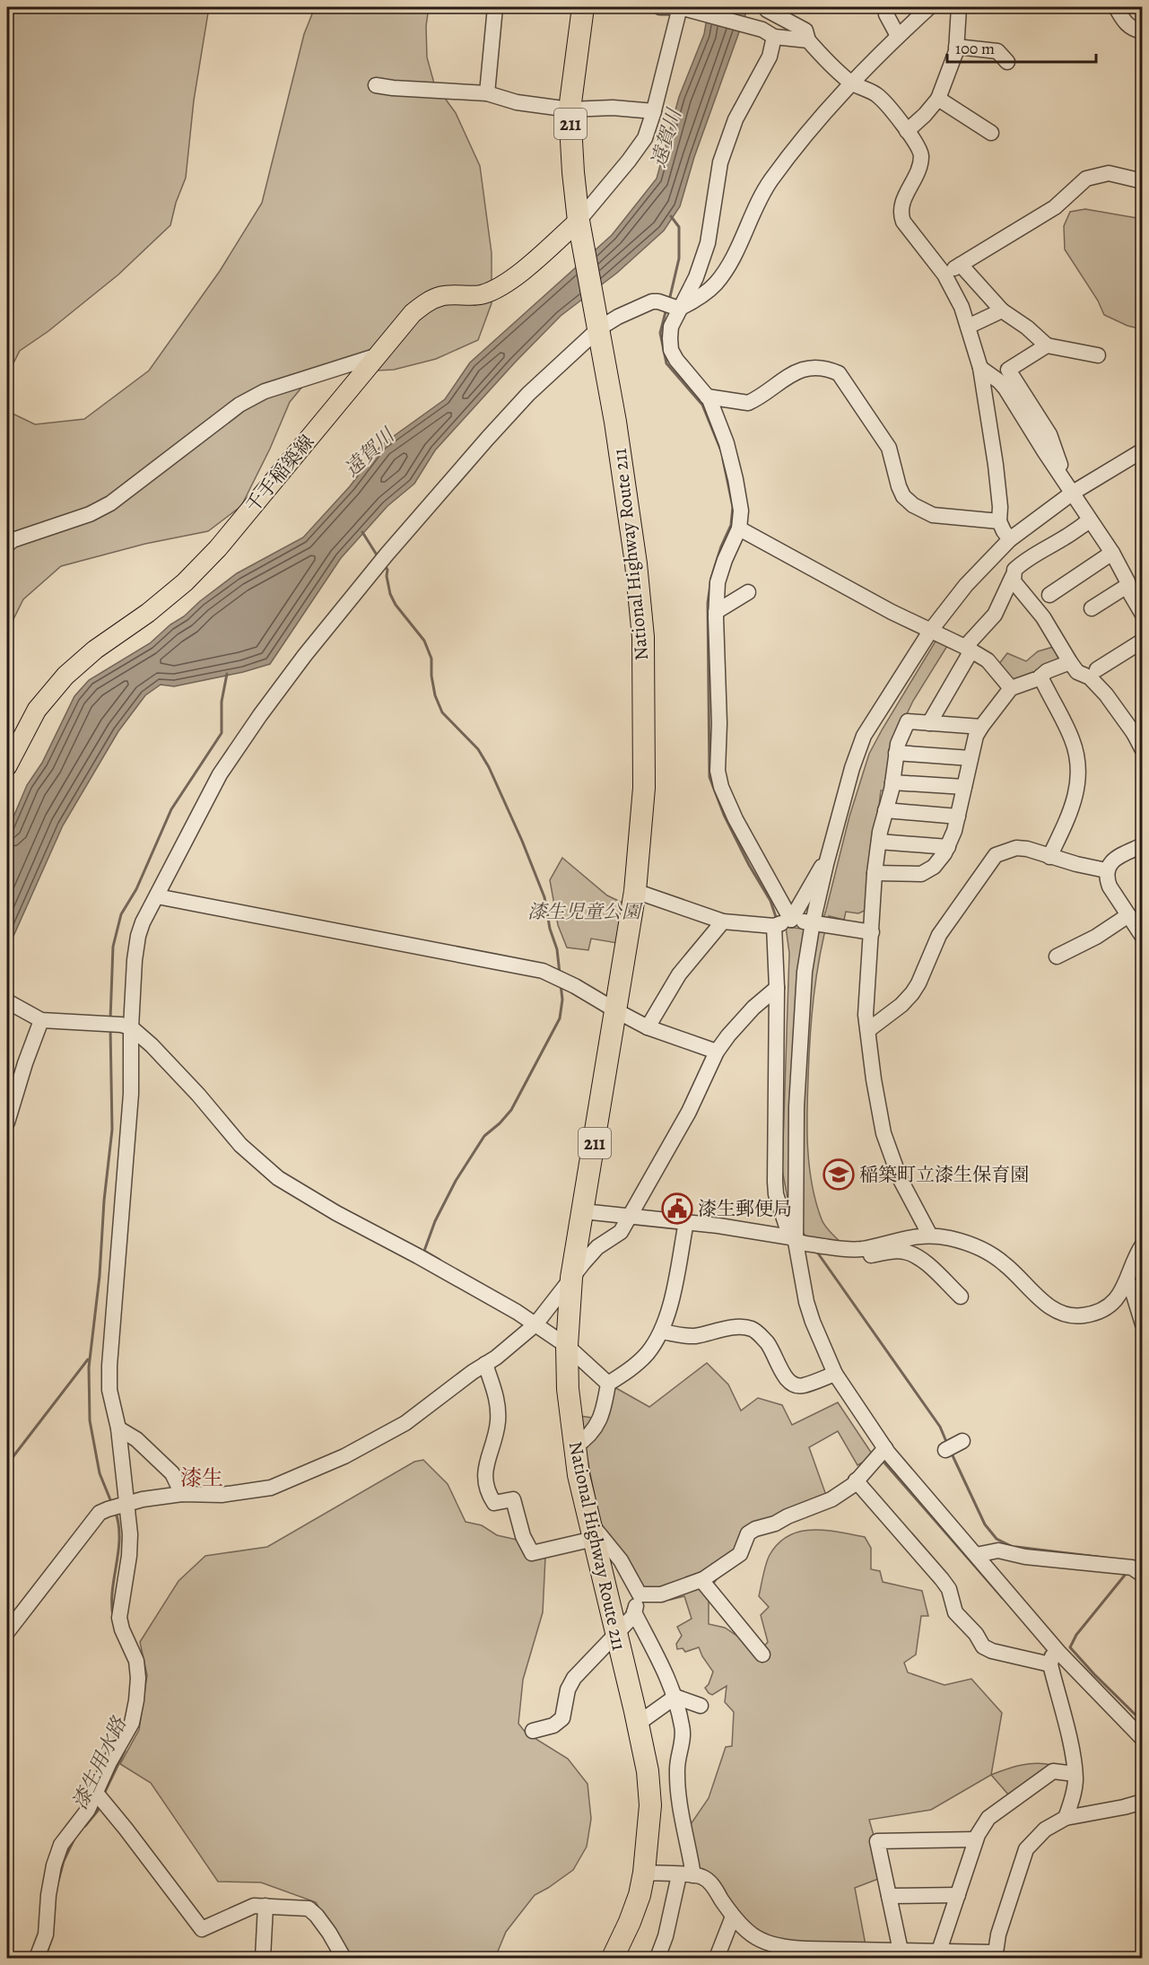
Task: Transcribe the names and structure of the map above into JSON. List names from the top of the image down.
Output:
{
  "streets": {
    "highway": ["211", "National Highway Route 211"],
    "main road": ["千手稲築線"]
  },
  "crossings": [
    ["千手稲築線", "National Highway Route 211"]
  ],
  "districts": ["漆生"],
  "water": ["遠賀川", "漆生用水路"],
  "parks": ["漆生児童公園"],
  "places": {
    "school or university": ["稲築町立漆生保育園"],
    "public building": ["漆生郵便局"]
  },
  "scale_bar": "100 m"
}
